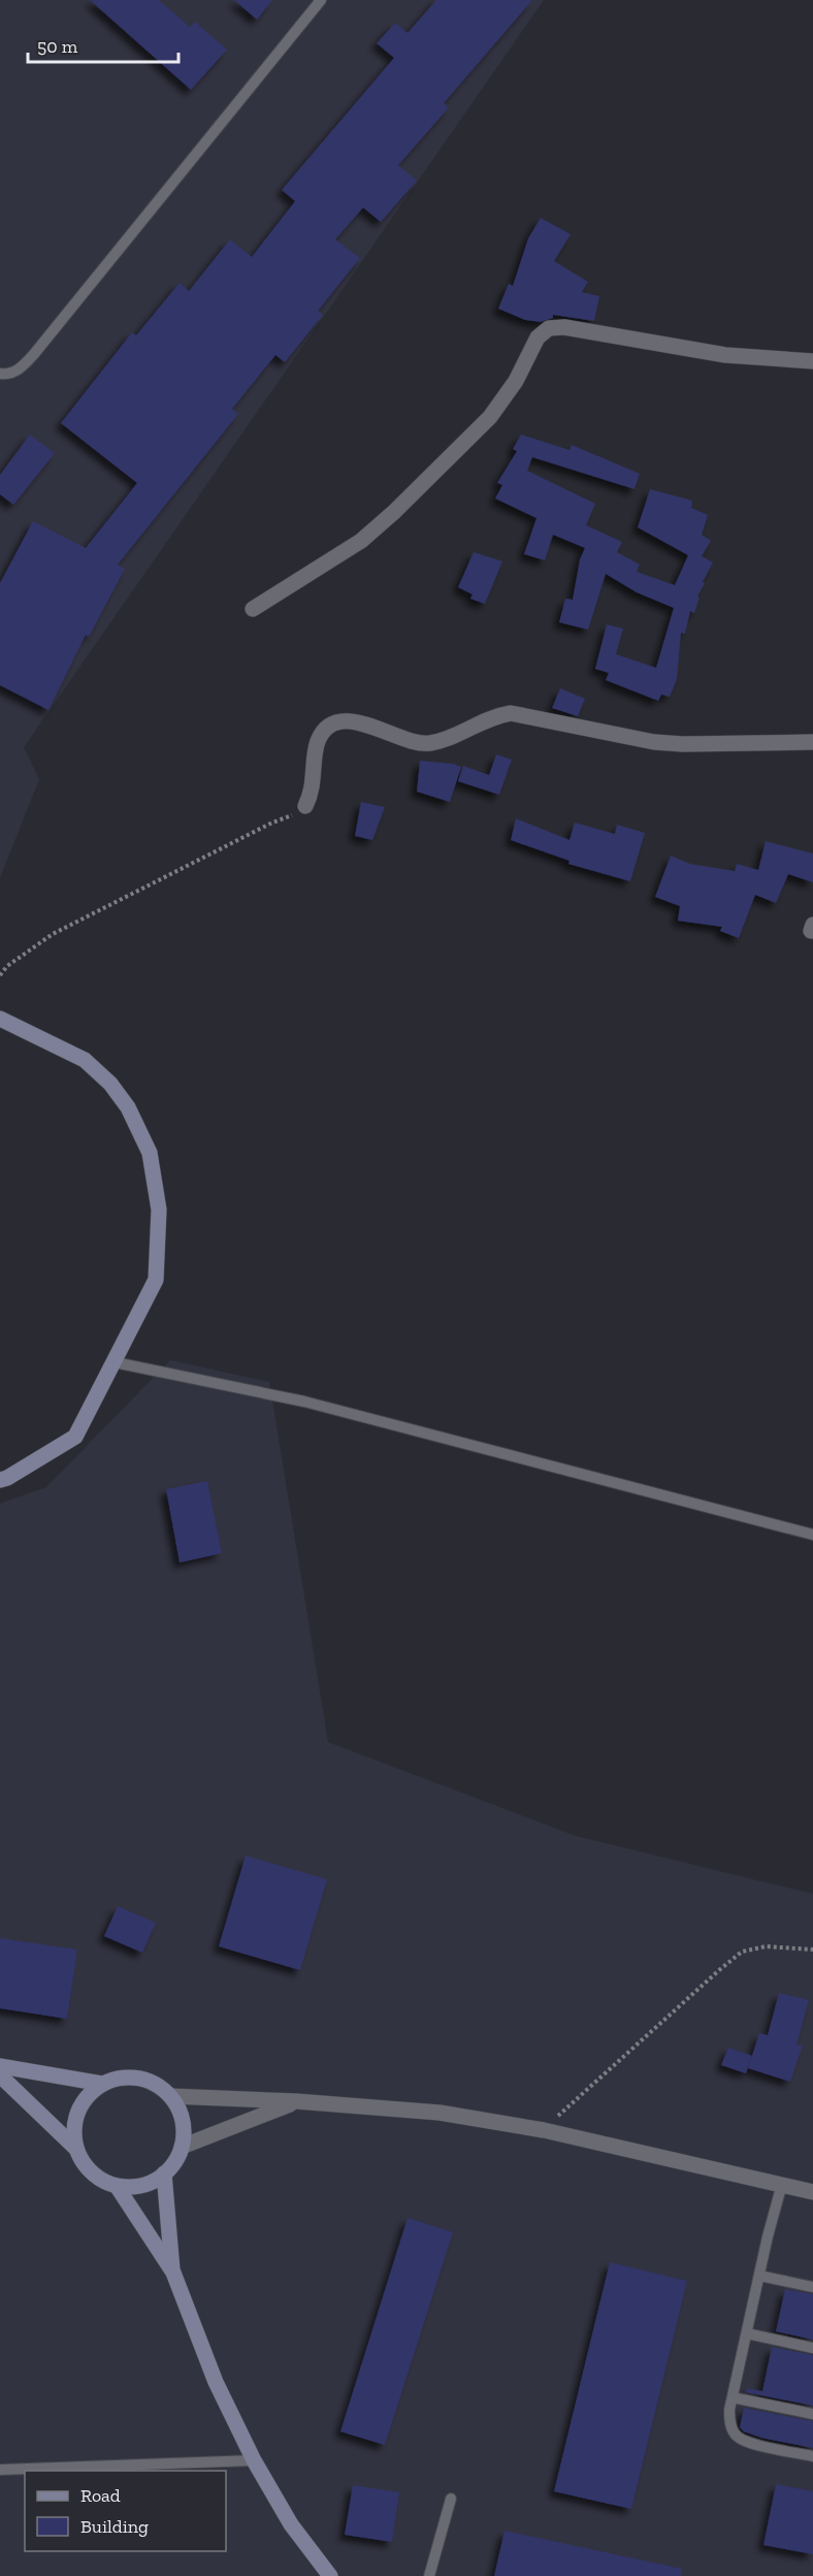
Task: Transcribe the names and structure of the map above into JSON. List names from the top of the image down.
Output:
{
  "legend": ["Road", "Building"],
  "scale_bar": "50 m"
}
